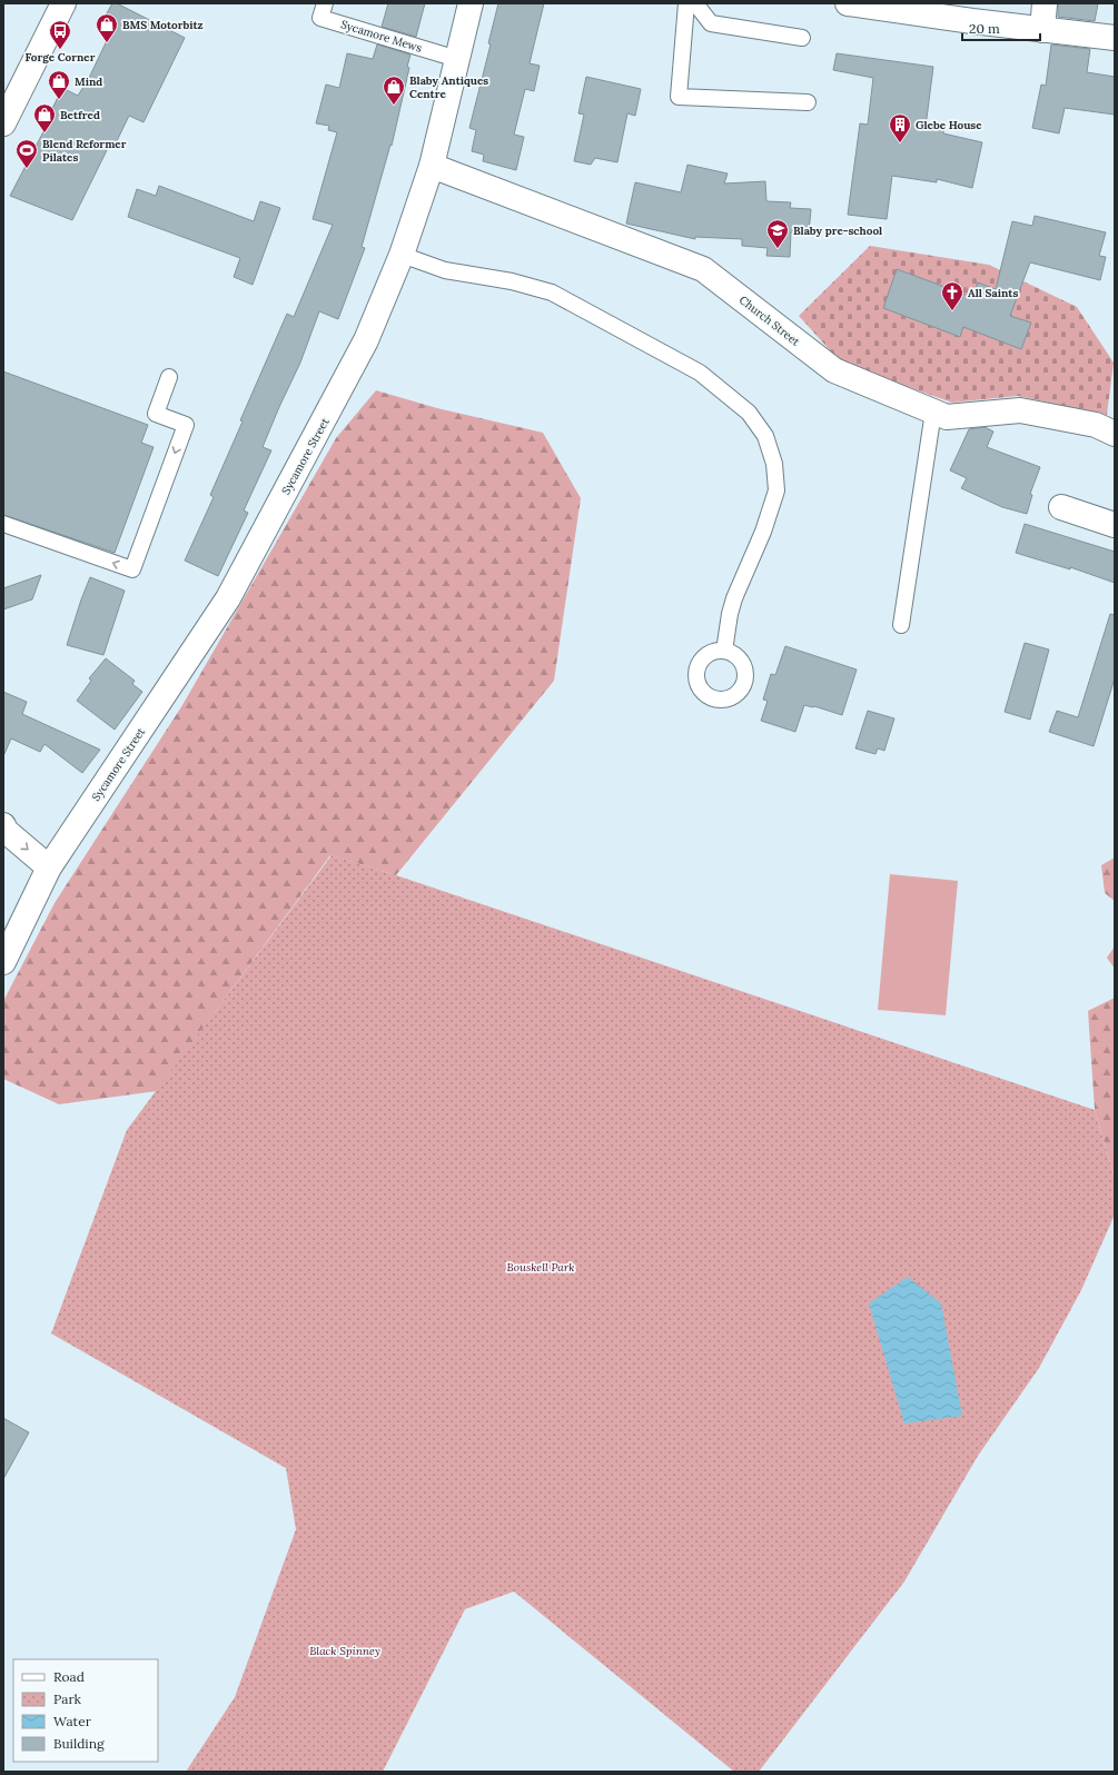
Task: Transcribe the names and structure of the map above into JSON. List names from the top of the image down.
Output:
{
  "streets": {
    "street": ["Church Street", "Sycamore Street"],
    "lane": ["Sycamore Mews"]
  },
  "crossings": [
    ["Sycamore Mews", "Sycamore Street"],
    ["Church Street", "Sycamore Street"]
  ],
  "parks": ["Bouskell Park", "Black Spinney"],
  "places": {
    "shop": [
      "BMS Motorbitz",
      "Mind",
      "Blaby Antiques Centre",
      "Betfred"
    ],
    "bus stop": ["Forge Corner"],
    "building": ["Glebe House"],
    "sports": ["Blend Reformer Pilates"],
    "school or university": ["Blaby pre-school"],
    "church": ["All Saints"]
  },
  "legend": [
    "Road",
    "Park",
    "Water",
    "Building"
  ],
  "scale_bar": "20 m"
}
